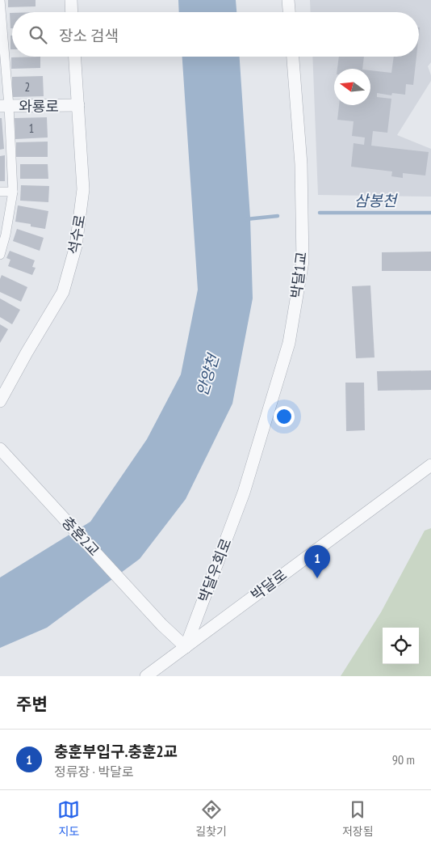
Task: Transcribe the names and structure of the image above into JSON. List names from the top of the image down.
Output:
{
  "streets": {
    "street": [
      "와룡로",
      "석수로",
      "박달1교",
      "충훈2교",
      "박달우회로",
      "박달로"
    ]
  },
  "crossings": [
    ["와룡로", "석수로"],
    ["박달1교", "박달우회로"],
    ["충훈2교", "박달우회로"],
    ["충훈2교", "박달로"],
    ["박달우회로", "박달로"]
  ],
  "water": ["삼봉천", "안양천"],
  "house_numbers": ["2", "1"],
  "north": "left",
  "page": {
    "search": "장소 검색",
    "pins": "1",
    "heading": "주변",
    "list": [
      {
        "mark": "1",
        "name": "충훈부입구.충훈2교",
        "note": "정류장 · 박달로",
        "value": "90 m"
      }
    ],
    "nav": ["지도", "길찾기", "저장됨"]
  }
}
